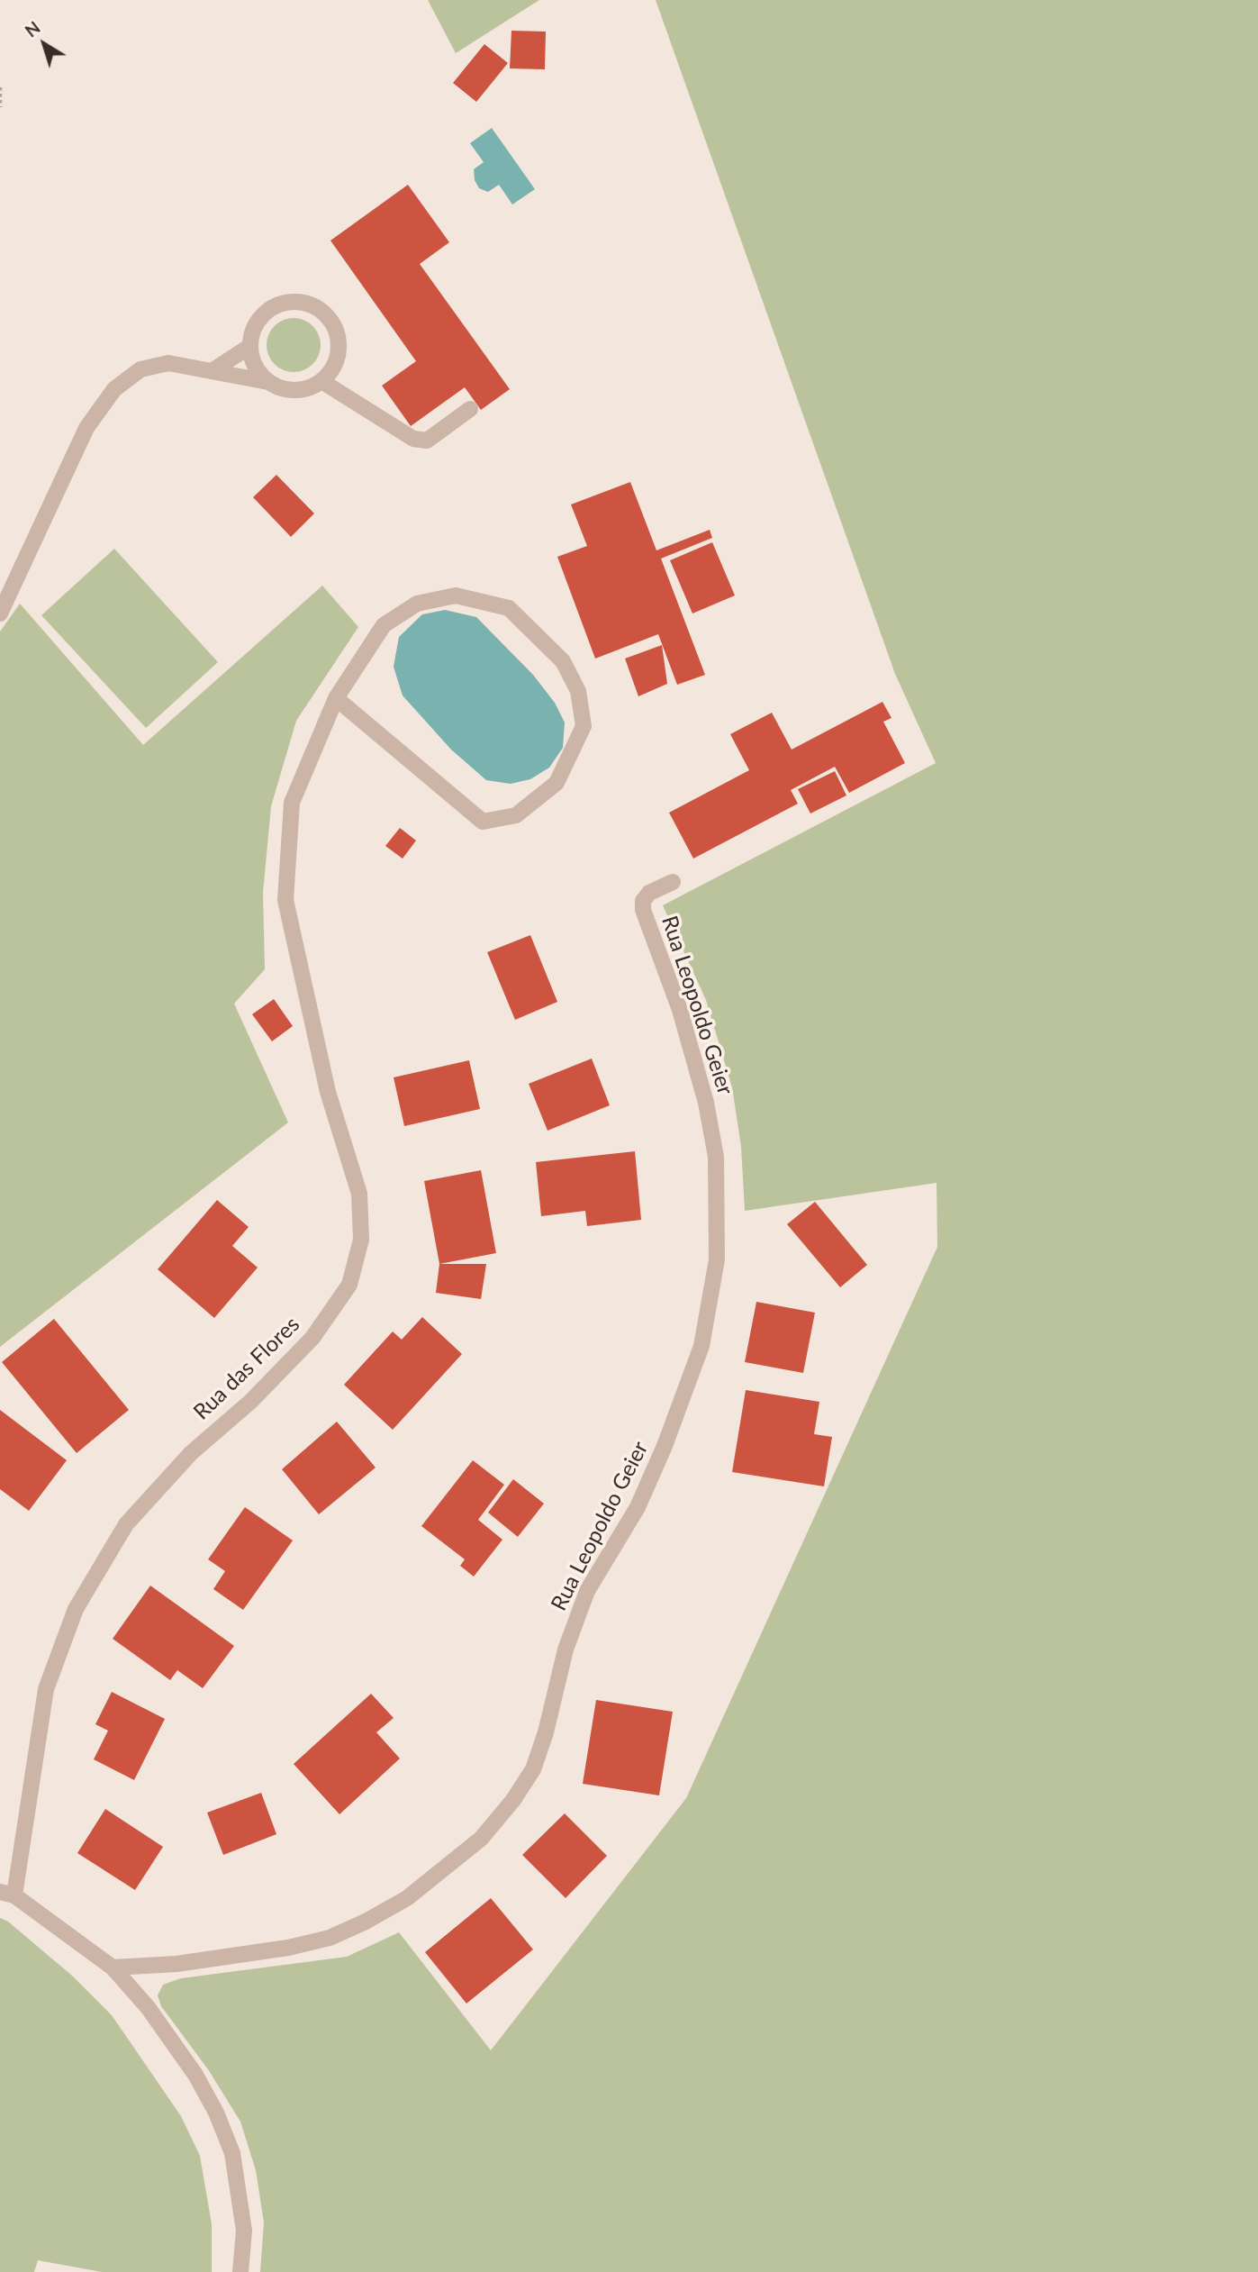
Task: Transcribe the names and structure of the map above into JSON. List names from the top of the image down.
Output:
{
  "streets": {
    "street": ["Rua Leopoldo Geier", "Rua das Flores"]
  },
  "north": "top left"
}
